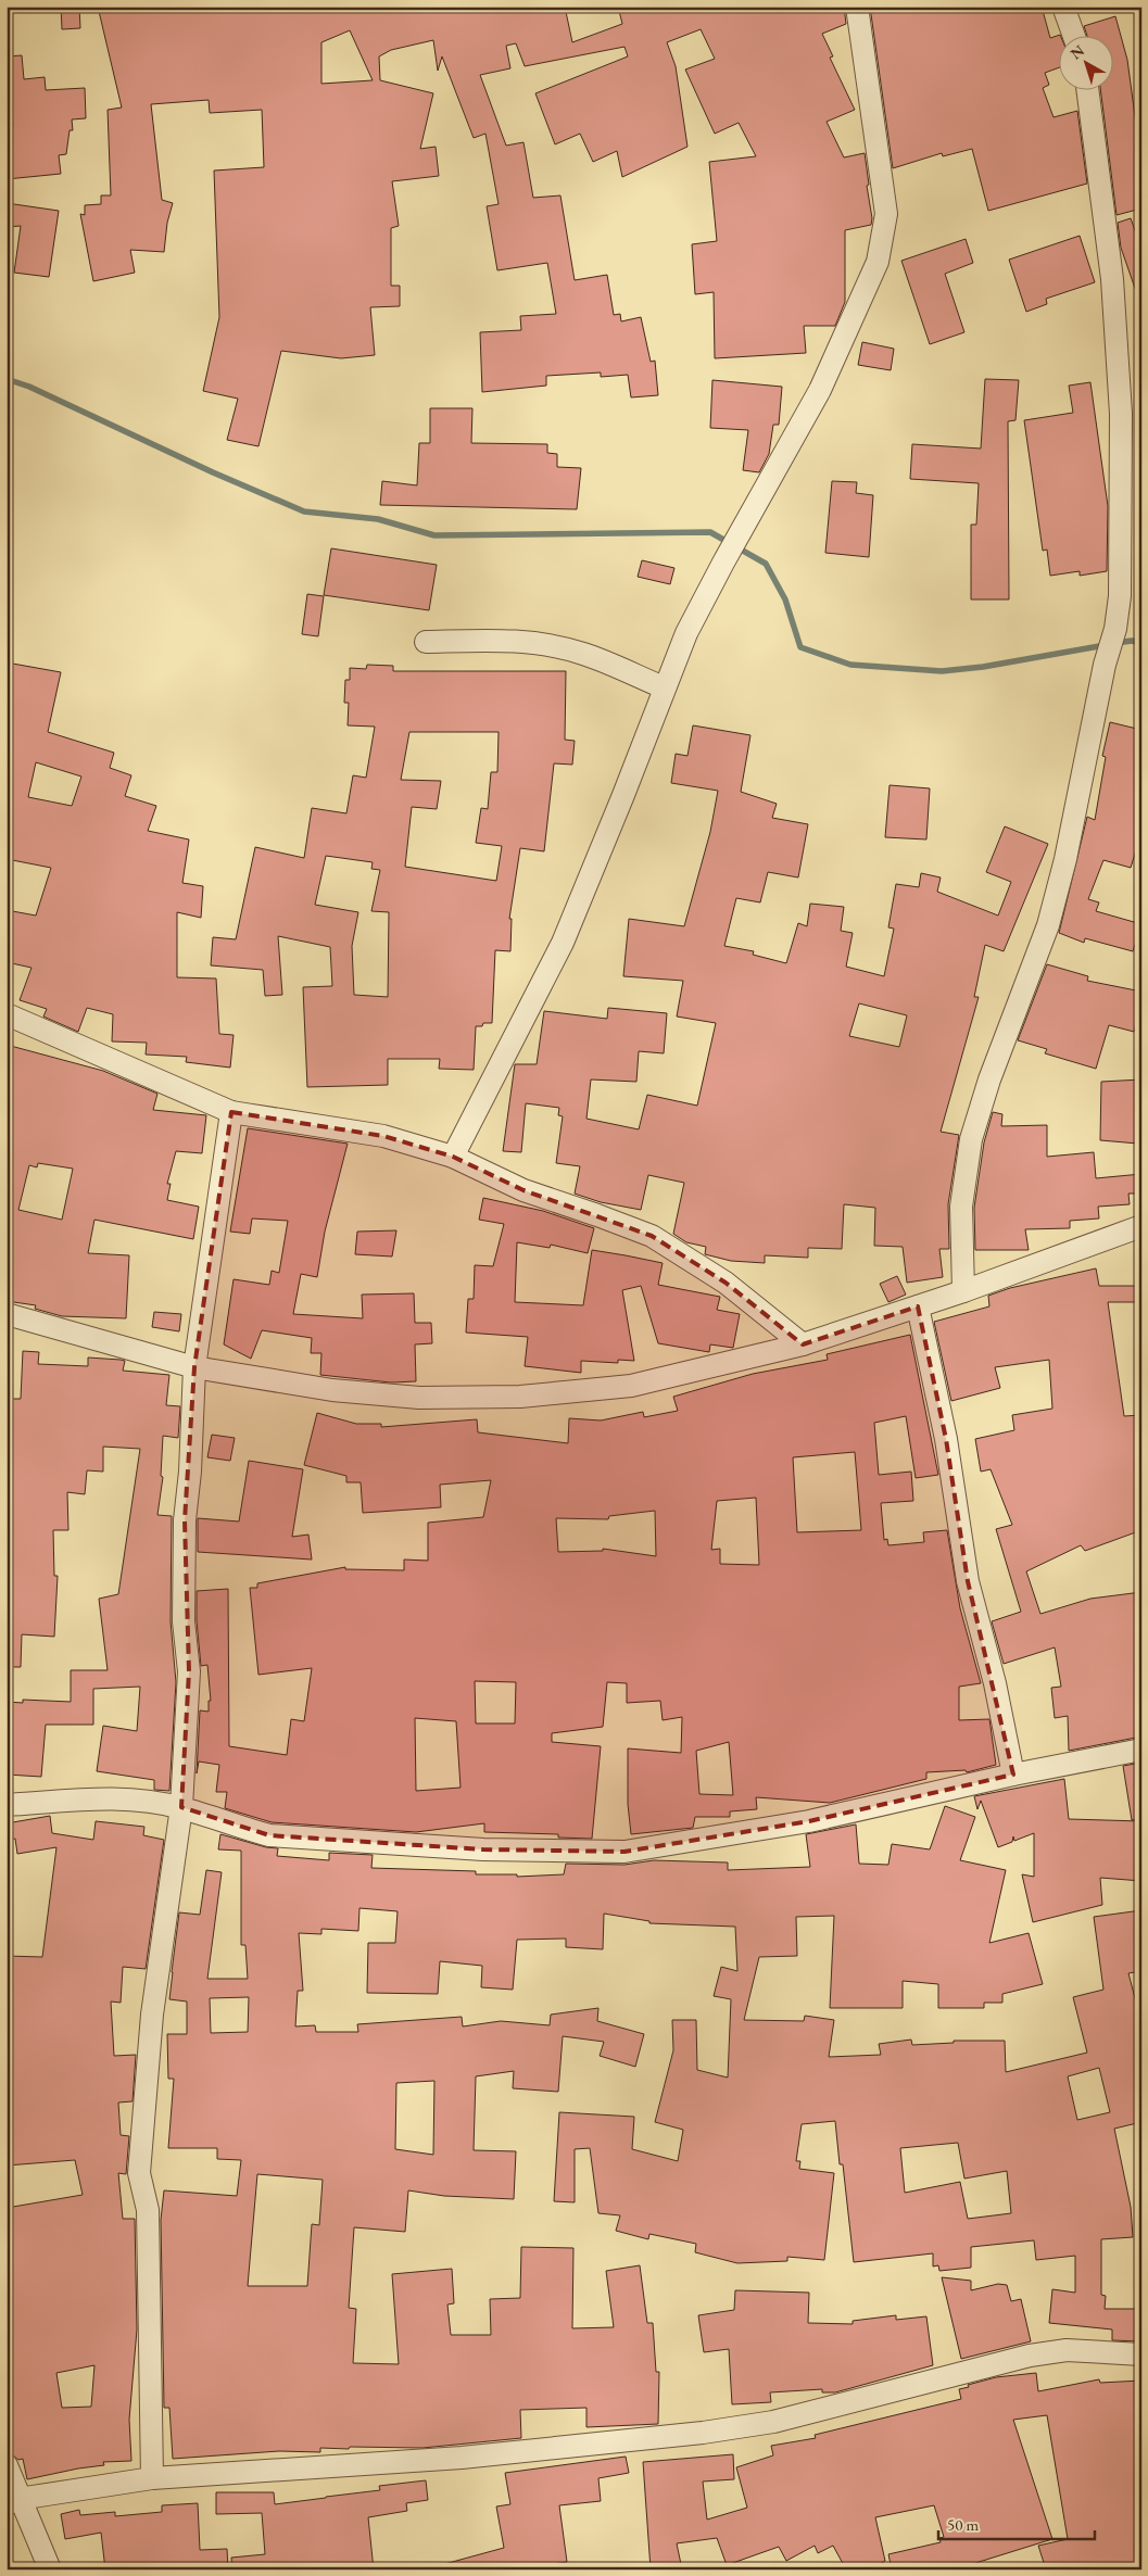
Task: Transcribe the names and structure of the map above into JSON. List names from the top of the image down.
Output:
{
  "scale_bar": "50 m",
  "north": "top left"
}
